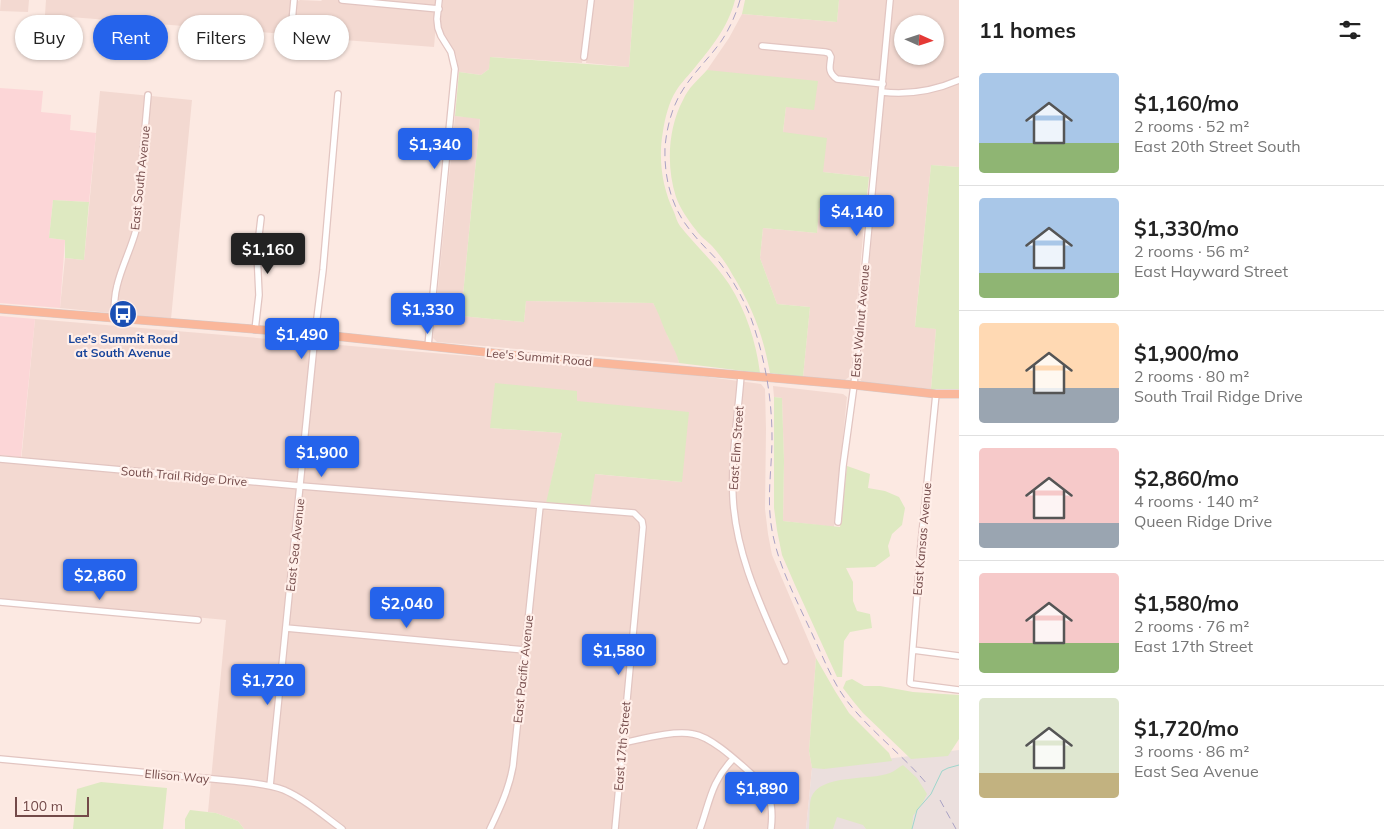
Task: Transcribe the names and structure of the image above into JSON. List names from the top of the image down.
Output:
{
  "streets": {
    "main road": ["Lee's Summit Road"],
    "street": [
      "East South Avenue",
      "East Walnut Avenue",
      "East Elm Street",
      "South Trail Ridge Drive",
      "East Kansas Avenue",
      "East Sea Avenue",
      "East Pacific Avenue",
      "East 17th Street",
      "Ellison Way"
    ]
  },
  "crossings": [
    ["East South Avenue", "Lee's Summit Road"],
    ["East Walnut Avenue", "Lee's Summit Road"],
    ["Lee's Summit Road", "East Elm Street"],
    ["Lee's Summit Road", "East Kansas Avenue"],
    ["Lee's Summit Road", "East Sea Avenue"],
    ["South Trail Ridge Drive", "East Sea Avenue"],
    ["South Trail Ridge Drive", "East Pacific Avenue"],
    ["South Trail Ridge Drive", "East 17th Street"],
    ["East Sea Avenue", "Ellison Way"]
  ],
  "places": {
    "bus stop": ["Lee's Summit Road at South Avenue"]
  },
  "scale_bar": "100 m",
  "north": "right",
  "page": {
    "heading": "11 homes",
    "chip": [
      "Buy",
      "Rent",
      "Filters",
      "New"
    ],
    "list": [
      {
        "name": "$1,160/mo",
        "note": "2 rooms · 52 m² · East 20th Street South"
      },
      {
        "name": "$1,330/mo",
        "note": "2 rooms · 56 m² · East Hayward Street"
      },
      {
        "name": "$1,900/mo",
        "note": "2 rooms · 80 m² · South Trail Ridge Drive"
      },
      {
        "name": "$2,860/mo",
        "note": "4 rooms · 140 m² · Queen Ridge Drive"
      },
      {
        "name": "$1,580/mo",
        "note": "2 rooms · 76 m² · East 17th Street"
      },
      {
        "name": "$1,720/mo",
        "note": "3 rooms · 86 m² · East Sea Avenue"
      }
    ],
    "price": [
      "$1,340",
      "$4,140",
      "$1,160",
      "$1,330",
      "$1,490",
      "$1,900",
      "$2,860",
      "$2,040",
      "$1,580",
      "$1,720",
      "$1,890"
    ],
    "scale": "100 m"
  }
}
